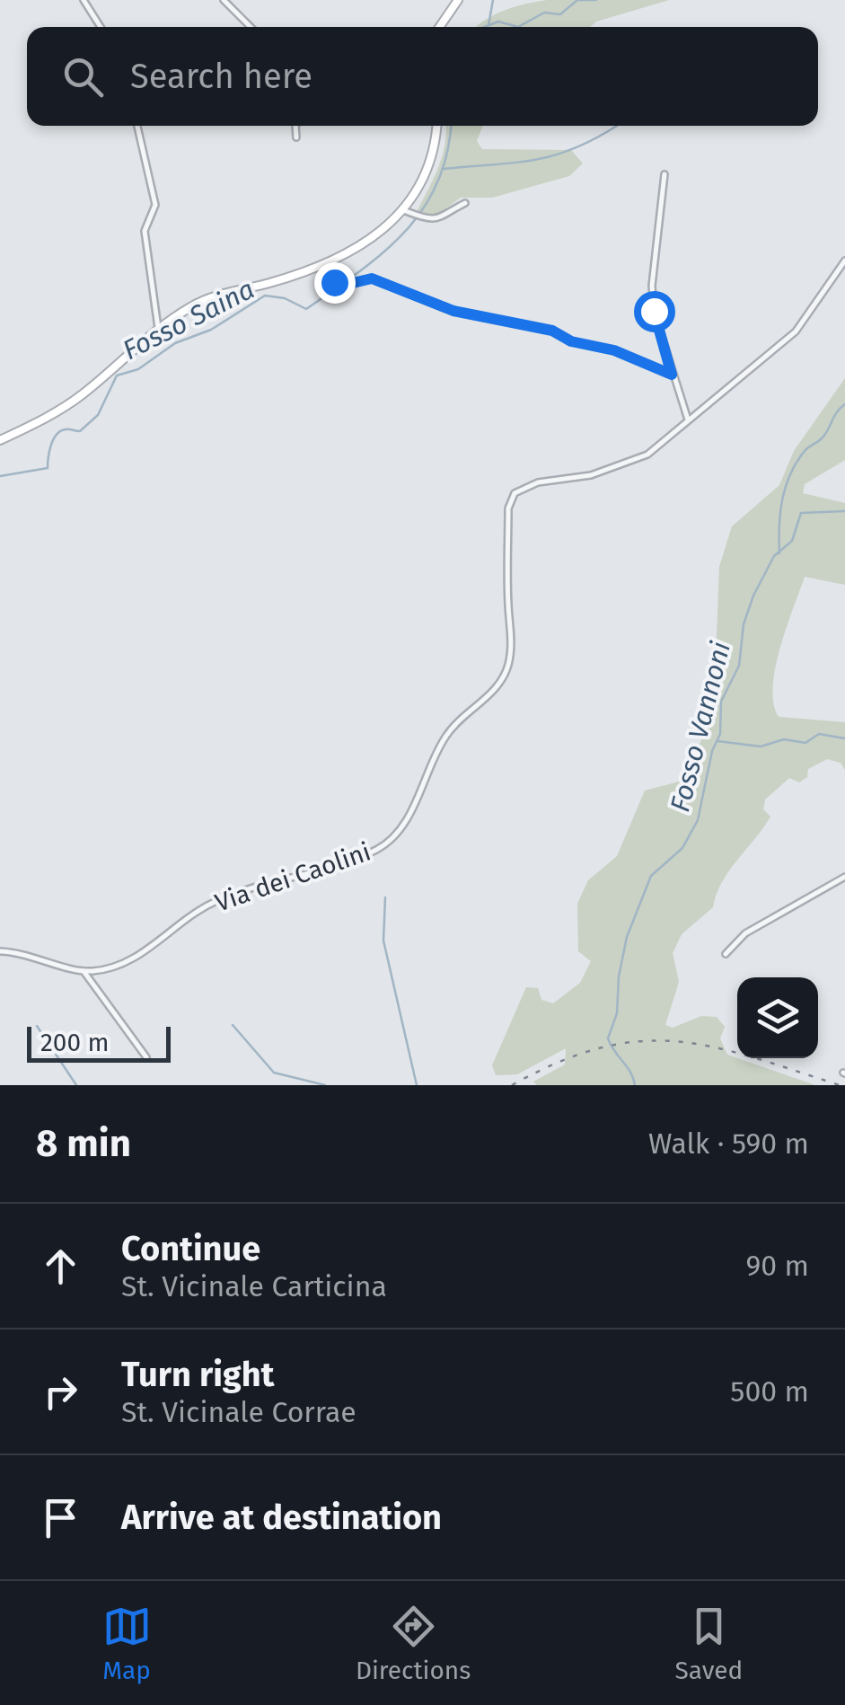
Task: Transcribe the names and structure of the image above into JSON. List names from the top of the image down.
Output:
{
  "streets": {
    "street": ["Via dei Caolini"]
  },
  "water": ["Fosso Saina", "Fosso Vannoni"],
  "scale_bar": "200 m",
  "page": {
    "search": "Search here",
    "scale": "200 m",
    "heading": ["8 min", "Walk · 590 m"],
    "list": [
      ["Continue", "St. Vicinale Carticina", "90 m"],
      ["Turn right", "St. Vicinale Corrae", "500 m"],
      "Arrive at destination"
    ],
    "nav": ["Map", "Directions", "Saved"]
  }
}
